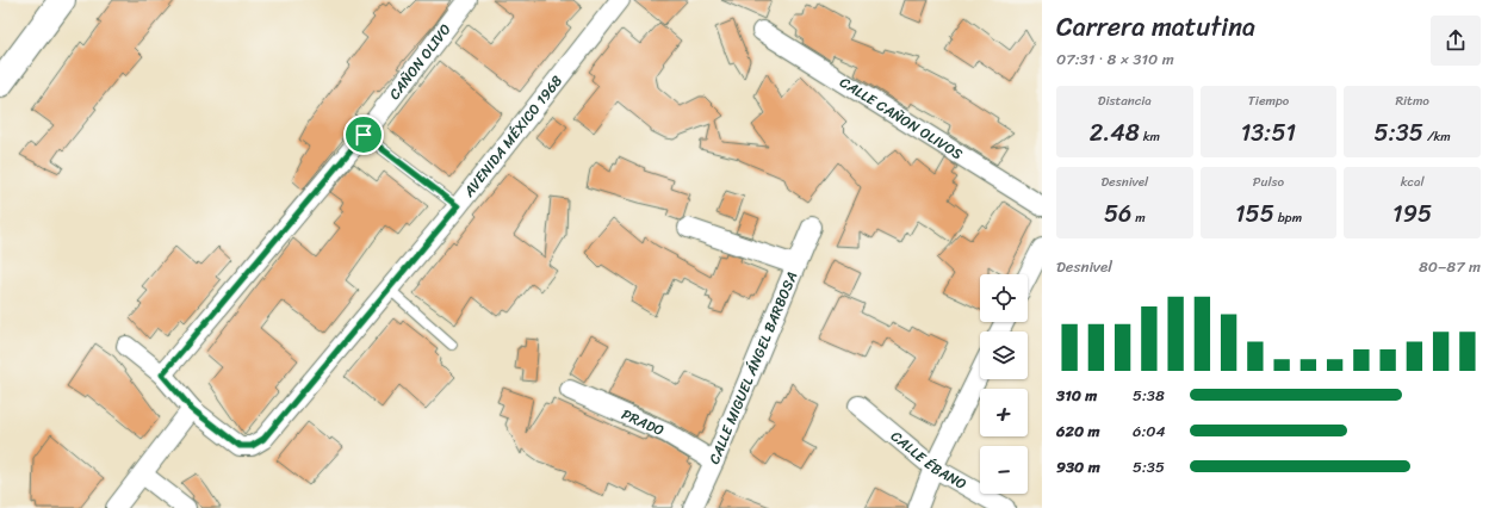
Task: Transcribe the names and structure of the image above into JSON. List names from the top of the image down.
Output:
{
  "streets": {
    "street": [
      "CAÑON OLIVO",
      "CALLE CAÑON OLIVOS",
      "AVENIDA MÉXICO 1968",
      "CALLE MIGUEL ÁNGEL BARBOSA",
      "PRADO",
      "CALLE ÉBANO"
    ]
  },
  "crossings": [
    ["CALLE MIGUEL ÁNGEL BARBOSA", "PRADO"]
  ],
  "page": {
    "heading": ["Carrera matutina", "07:31 · 8 × 310 m"],
    "stats": [
      ["Distancia", "2.48 km"],
      ["Tiempo", "13:51"],
      ["Ritmo", "5:35 /km"],
      ["Desnivel", "56 m"],
      ["Pulso", "155 bpm"],
      ["kcal", "195"]
    ],
    "chart": ["Desnivel", "80–87 m"],
    "map_buttons": ["+", "−"],
    "list": [
      {
        "name": "310 m",
        "note": "5:38"
      },
      {
        "name": "620 m",
        "note": "6:04"
      },
      {
        "name": "930 m",
        "note": "5:35"
      }
    ]
  }
}
